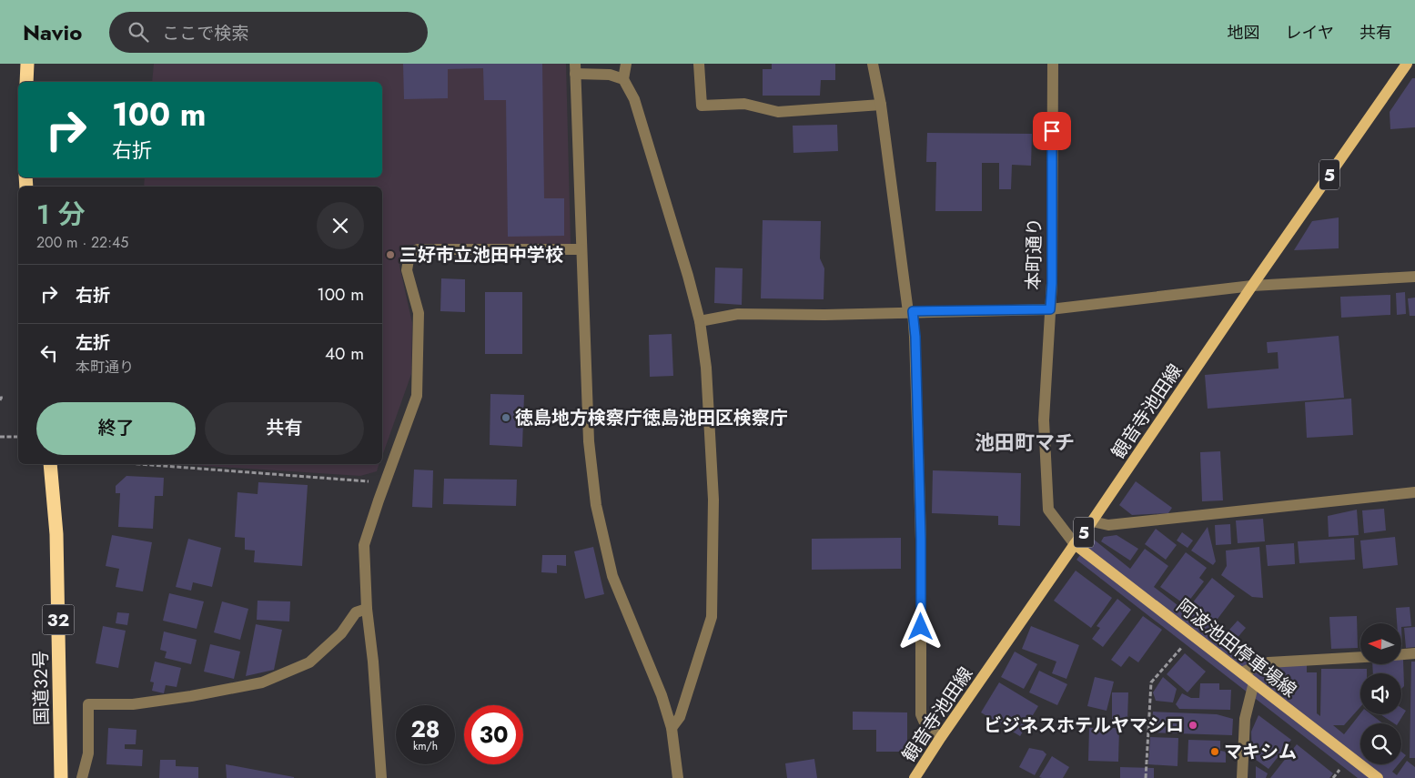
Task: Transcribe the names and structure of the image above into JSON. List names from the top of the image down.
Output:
{
  "streets": {
    "highway": ["32", "国道32号"],
    "main road": ["5", "観音寺池田線", "阿波池田停車場線"],
    "street": ["本町通り"]
  },
  "crossings": [
    ["本町通り", "観音寺池田線"],
    ["本町通り", "阿波池田停車場線"],
    ["観音寺池田線", "阿波池田停車場線"]
  ],
  "districts": ["池田町マチ"],
  "places": [
    "三好市立池田中学校",
    "徳島地方検察庁徳島池田区検察庁",
    "ビジネスホテルヤマシロ",
    "マキシム"
  ],
  "north": "left",
  "page": {
    "header": "Navio",
    "search": "ここで検索",
    "nav": ["地図", "レイヤ", "共有"],
    "turn": ["100 m", "右折"],
    "heading": ["1 分", "200 m · 22:45"],
    "list": [
      {
        "name": "右折",
        "value": "100 m"
      },
      {
        "name": "左折",
        "note": "本町通り",
        "value": "40 m"
      }
    ],
    "buttons": ["終了", "共有"],
    "speed": "28 km/h",
    "limit": "30"
  }
}
